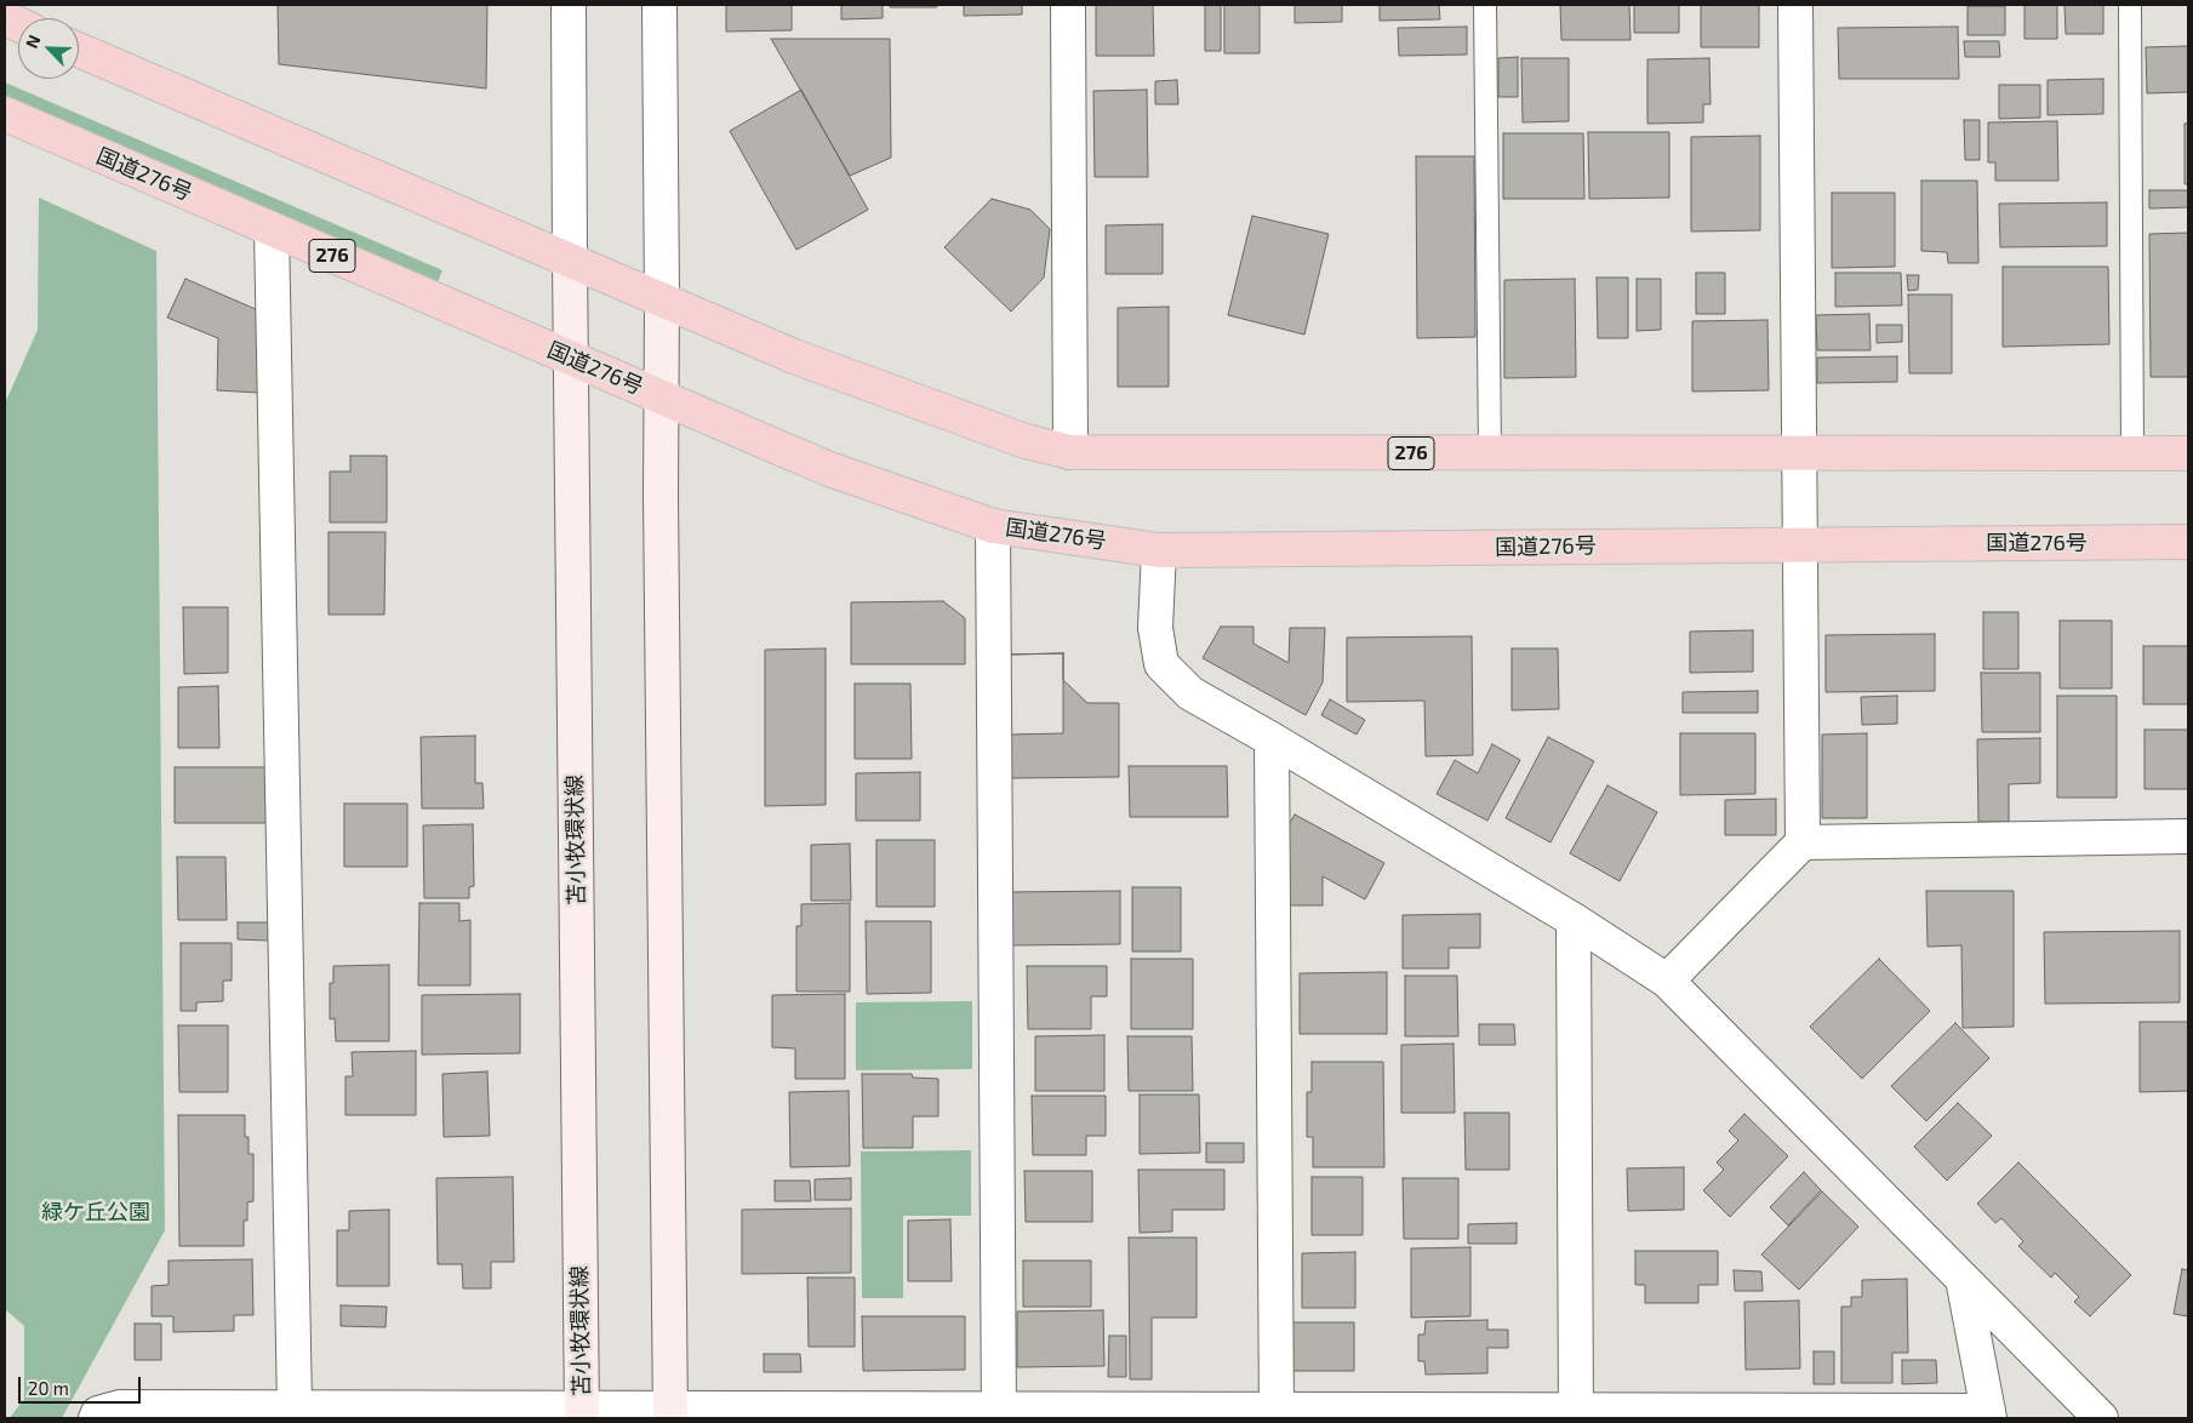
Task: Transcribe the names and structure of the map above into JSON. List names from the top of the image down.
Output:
{
  "streets": {
    "highway": ["国道276号", "276"],
    "main road": ["苫小牧環状線"]
  },
  "crossings": [
    ["国道276号", "苫小牧環状線"],
    ["276", "苫小牧環状線"]
  ],
  "parks": ["緑ケ丘公園"],
  "scale_bar": "20 m",
  "north": "top left"
}
